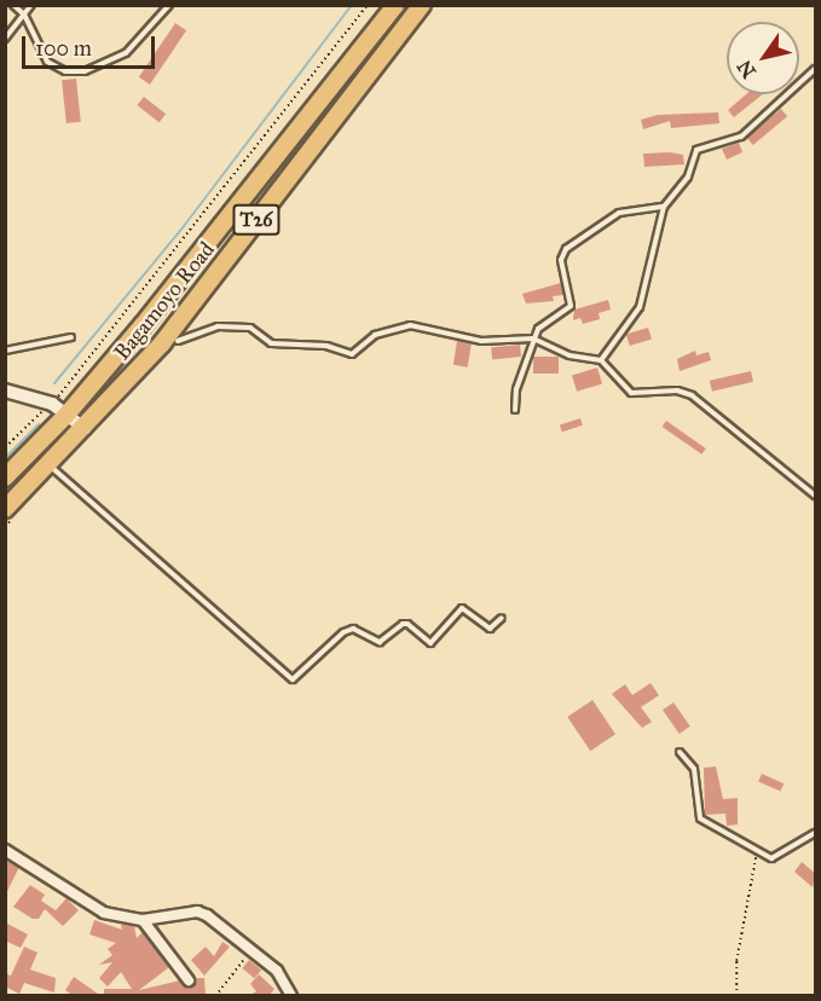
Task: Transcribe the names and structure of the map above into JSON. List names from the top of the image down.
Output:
{
  "streets": {
    "highway": ["T26", "Bagamoyo Road"]
  },
  "scale_bar": "100 m",
  "north": "bottom left"
}
